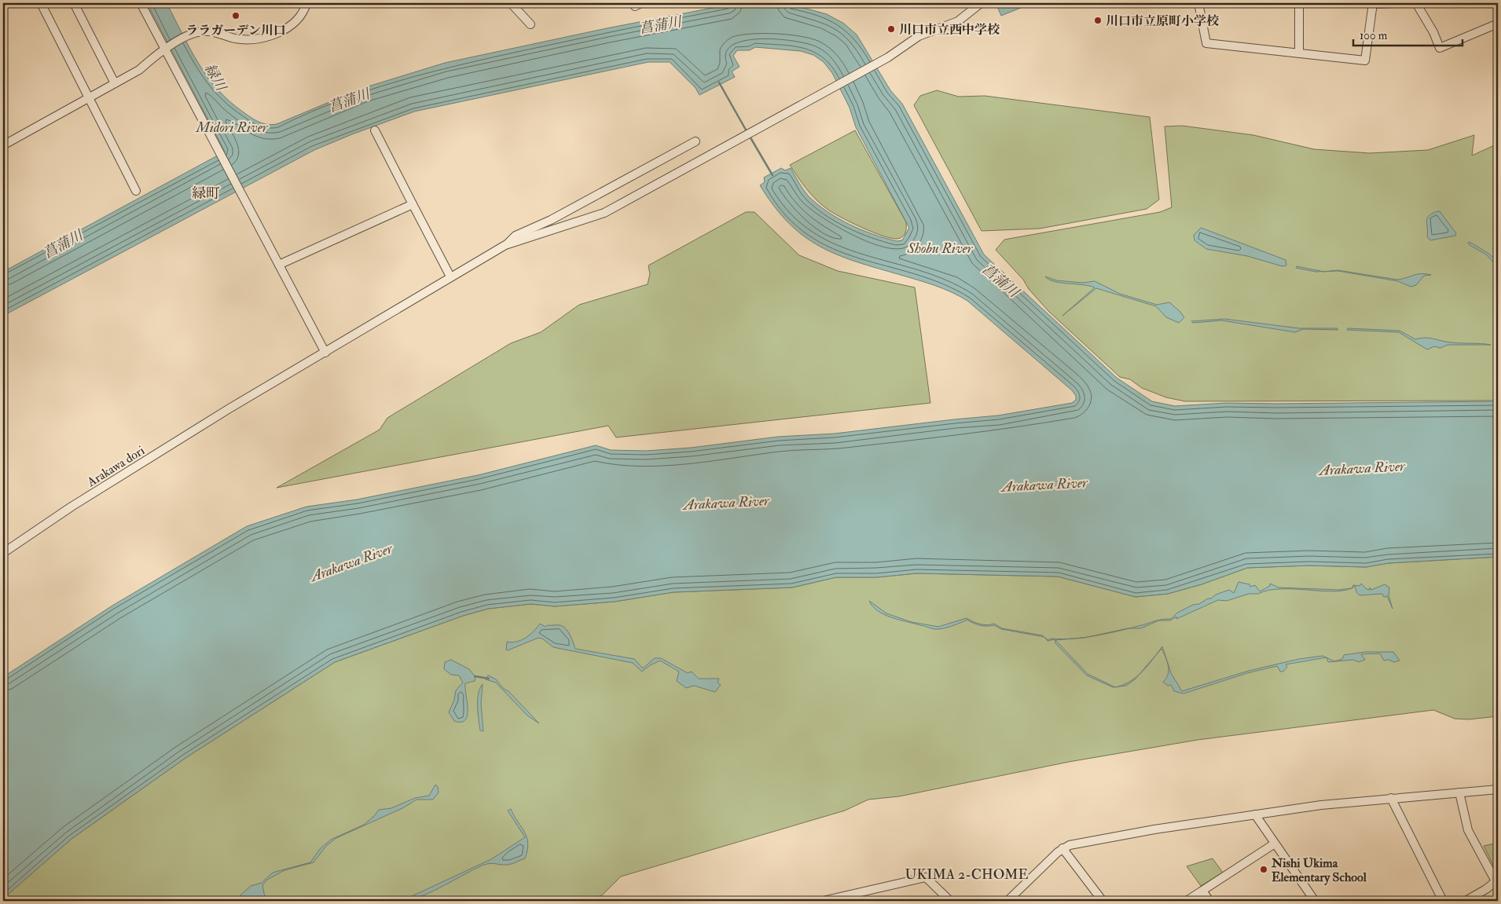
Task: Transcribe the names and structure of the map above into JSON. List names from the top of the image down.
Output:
{
  "streets": {
    "street": ["Arakawa dori"]
  },
  "districts": ["緑町", "UKIMA 2-CHOME"],
  "water": [
    "菖蒲川",
    "緑川",
    "Midori River",
    "Shobu River",
    "Arakawa River"
  ],
  "places": [
    "ララガーデン川口",
    "川口市立原町小学校",
    "川口市立西中学校",
    "Nishi Ukima Elementary School"
  ],
  "scale_bar": "100 m"
}
